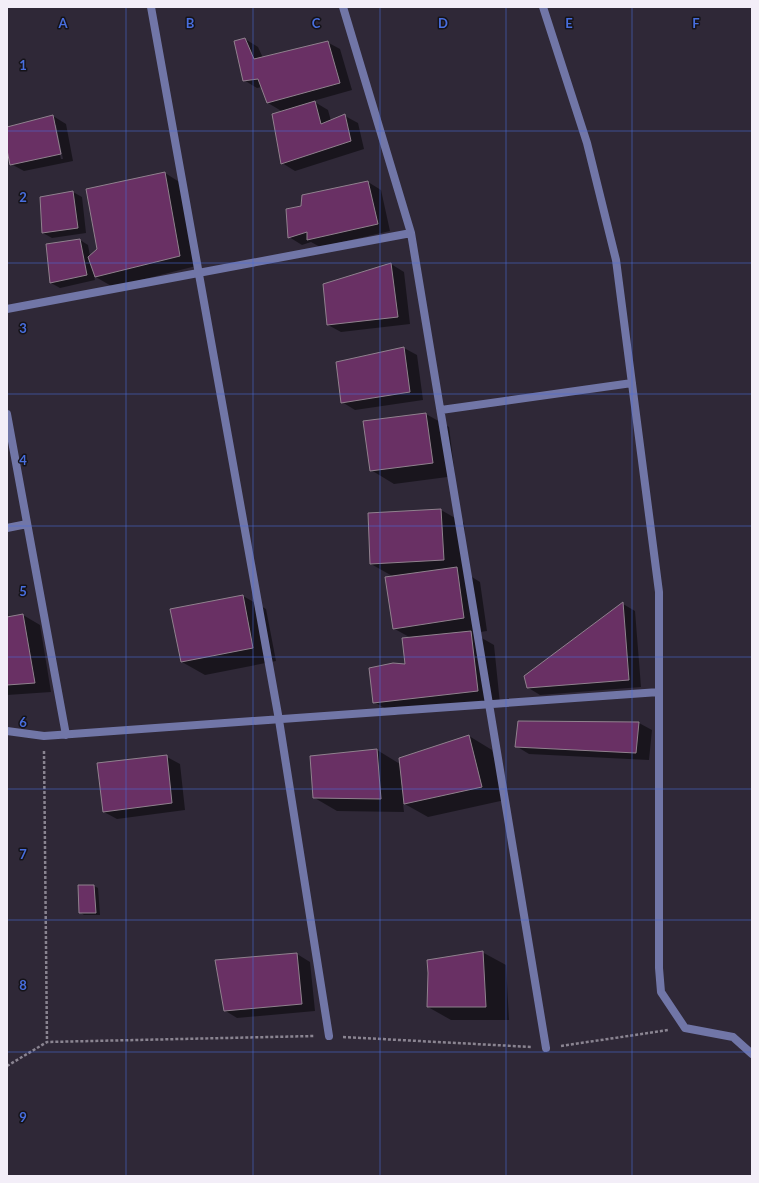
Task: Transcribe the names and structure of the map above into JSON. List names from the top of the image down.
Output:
{
  "grid": {
    "columns": [
      "A",
      "B",
      "C",
      "D",
      "E",
      "F"
    ],
    "rows": [
      "1",
      "2",
      "3",
      "4",
      "5",
      "6",
      "7",
      "8",
      "9"
    ]
  }
}
